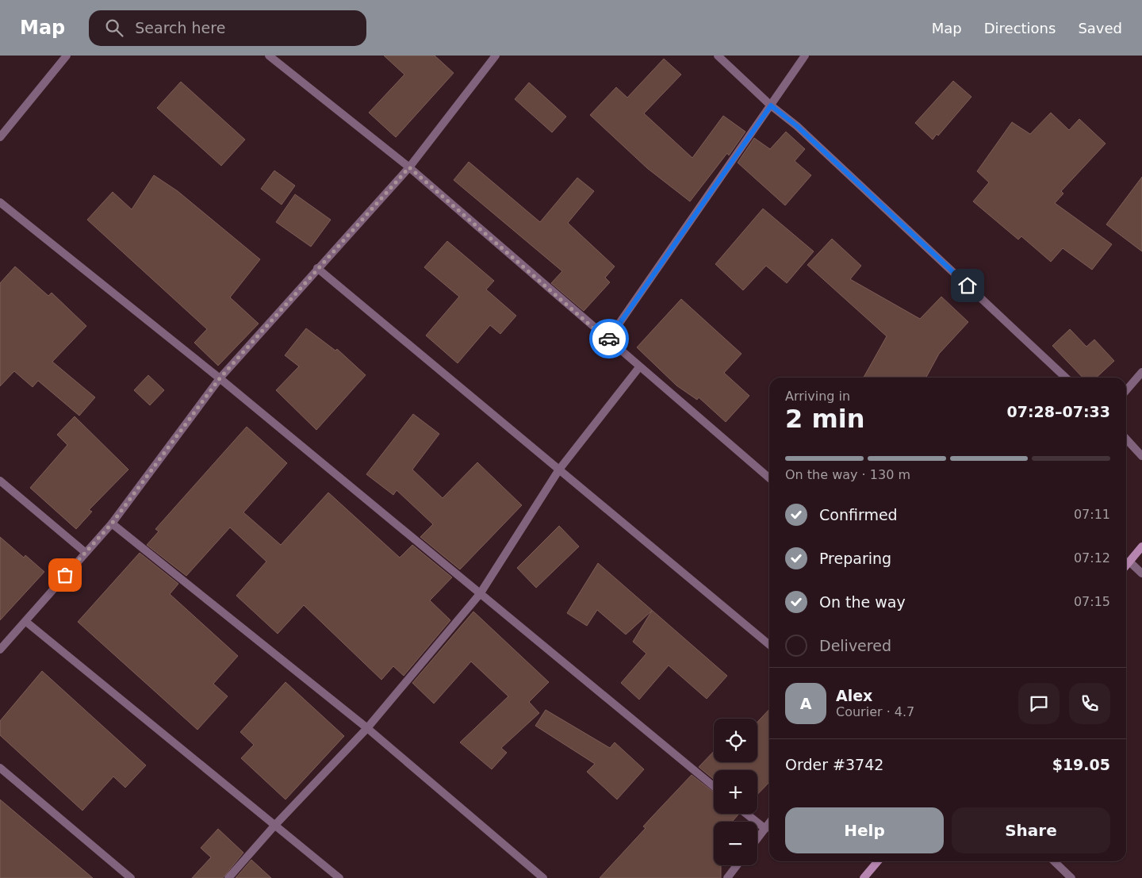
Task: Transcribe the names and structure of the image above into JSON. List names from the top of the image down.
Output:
{
  "page": {
    "header": "Map",
    "search": "Search here",
    "nav": ["Map", "Directions", "Saved"],
    "heading": ["2 min", "Arriving in", "07:28–07:33"],
    "panel": [
      "Alex",
      "Courier · 4.7",
      "Order #3742",
      "$19.05"
    ],
    "bar": "On the way · 130 m",
    "list": [
      ["Confirmed", "07:11"],
      ["Preparing", "07:12"],
      ["On the way", "07:15"],
      "Delivered"
    ],
    "round": "A",
    "map_buttons": ["+", "−"],
    "buttons": ["Help", "Share"]
  }
}
